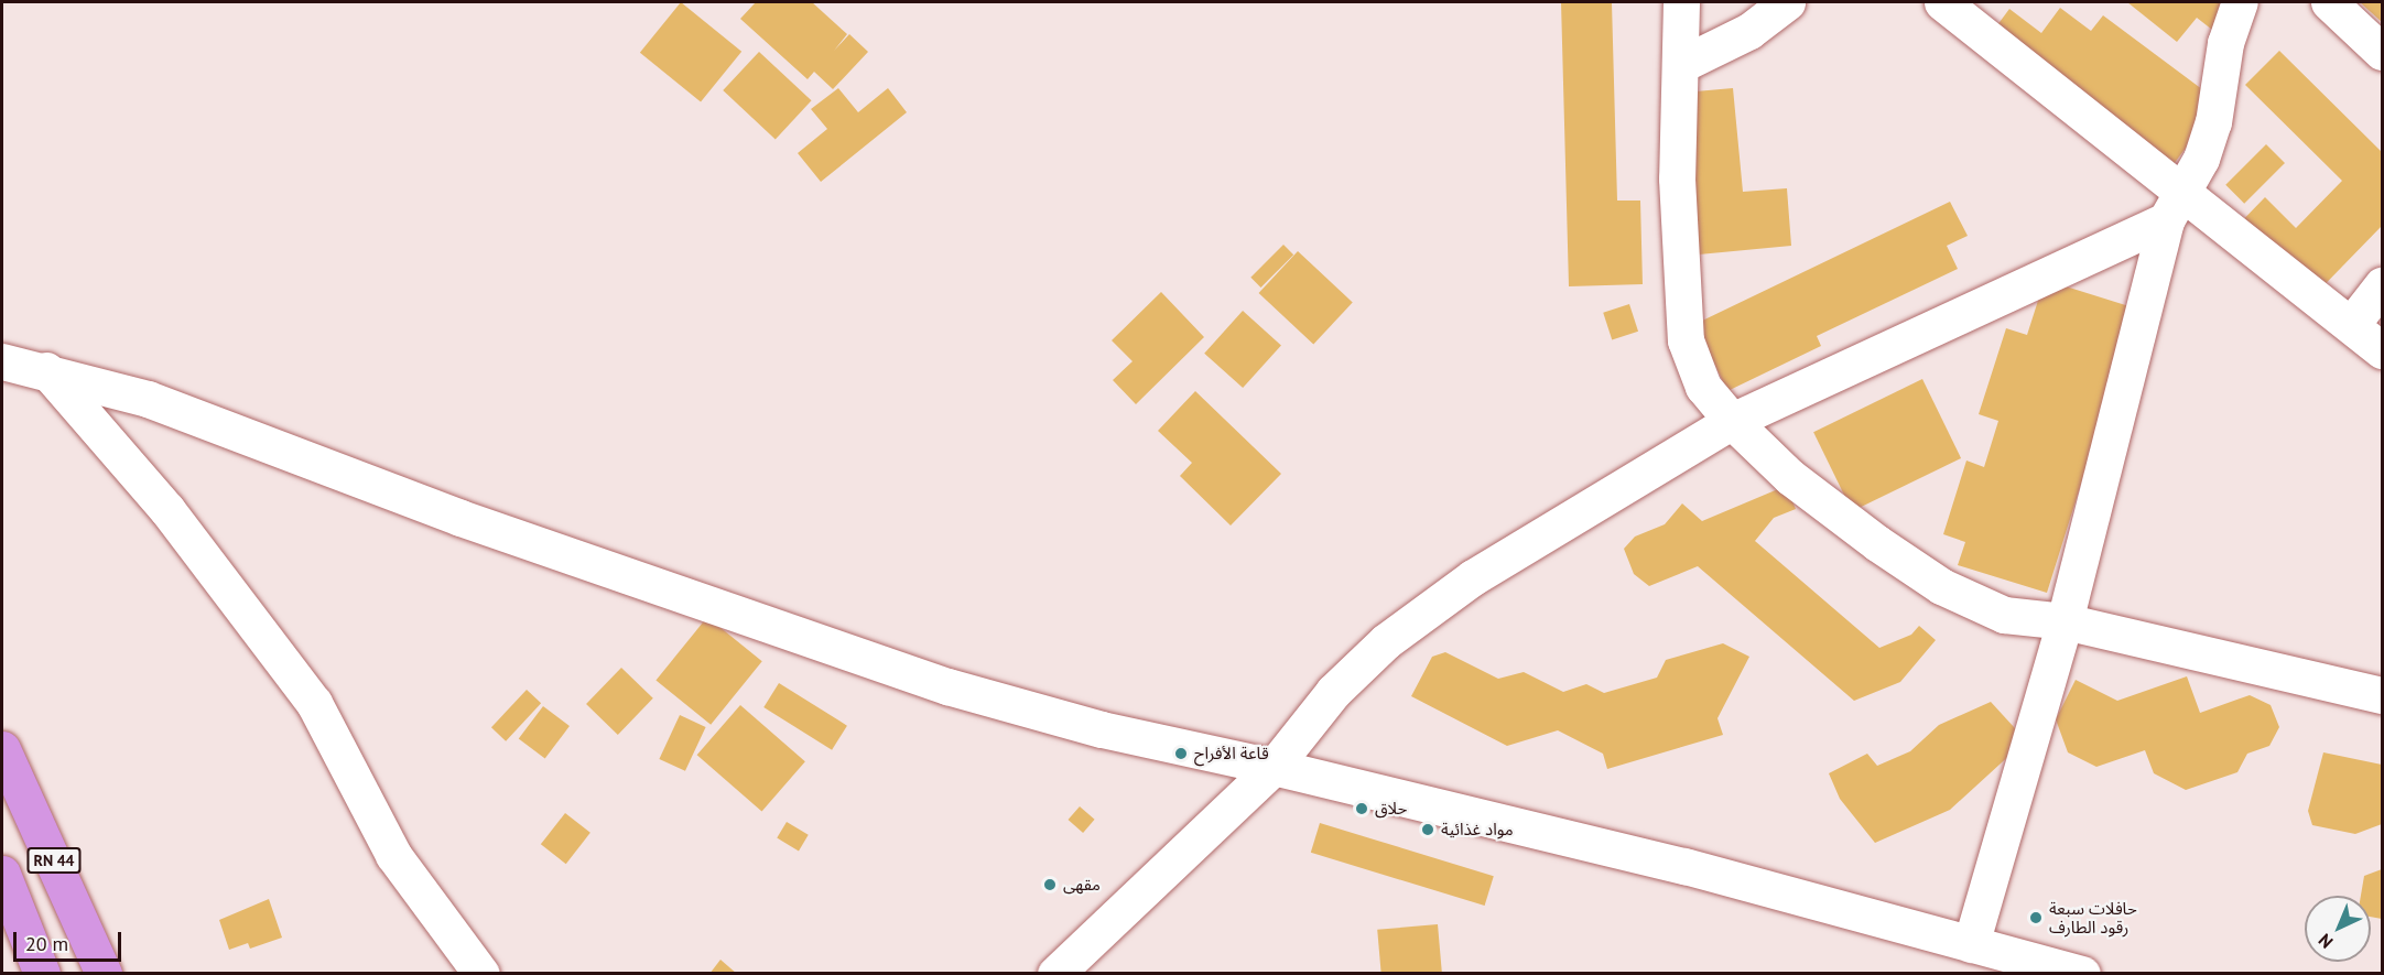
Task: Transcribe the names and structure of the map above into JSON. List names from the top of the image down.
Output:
{
  "streets": {
    "highway": ["RN 44"]
  },
  "places": [
    "قاعة الأفراح",
    "حلاق",
    "مواد غذائية",
    "مقهى",
    "حافلات سبعة رقود الطارف"
  ],
  "scale_bar": "20 m",
  "north": "bottom left"
}
